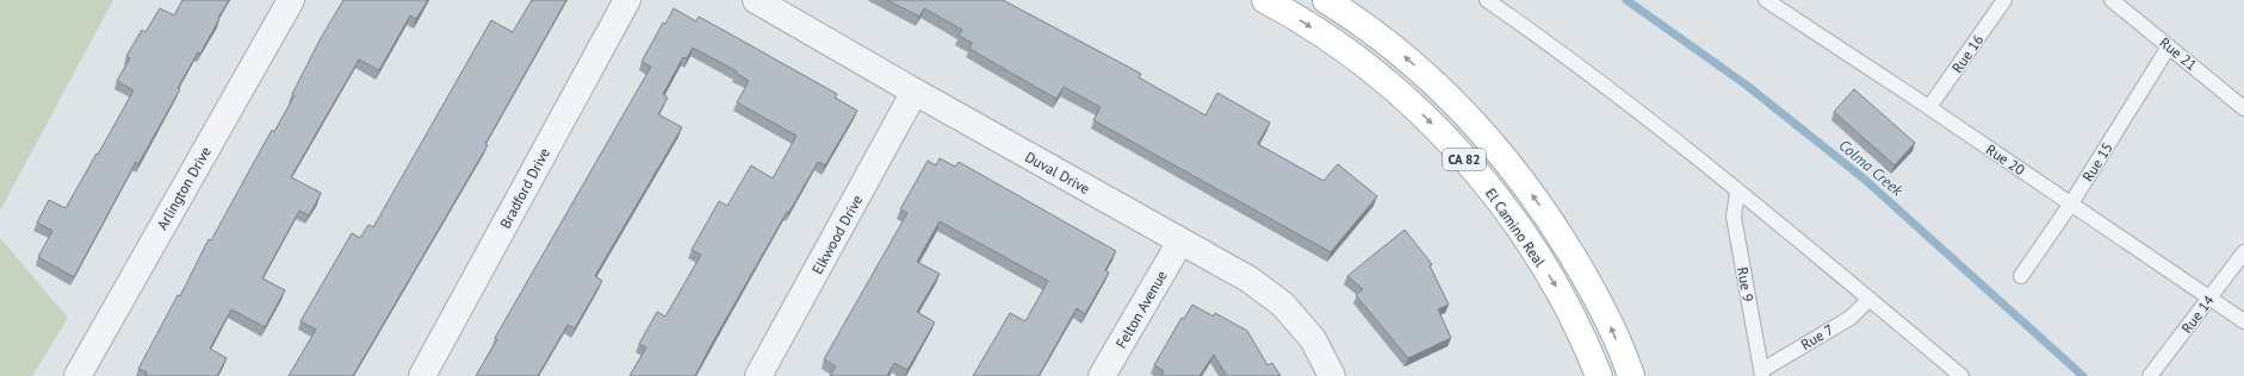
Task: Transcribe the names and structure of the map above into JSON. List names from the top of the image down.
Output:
{
  "streets": {
    "main road": ["CA 82", "El Camino Real"],
    "street": [
      "Duval Drive",
      "Arlington Drive",
      "Bradford Drive",
      "Elkwood Drive",
      "Felton Avenue"
    ],
    "lane": [
      "Rue 16",
      "Rue 21",
      "Rue 20",
      "Rue 15",
      "Rue 9",
      "Rue 14",
      "Rue 7"
    ]
  },
  "crossings": [
    ["Rue 16", "Rue 20"],
    ["Rue 21", "Rue 15"],
    ["Rue 20", "Rue 15"],
    ["Rue 20", "Rue 14"],
    ["Duval Drive", "Elkwood Drive"],
    ["Duval Drive", "Felton Avenue"],
    ["Rue 9", "Rue 7"]
  ],
  "water": ["Colma Creek"]
}
